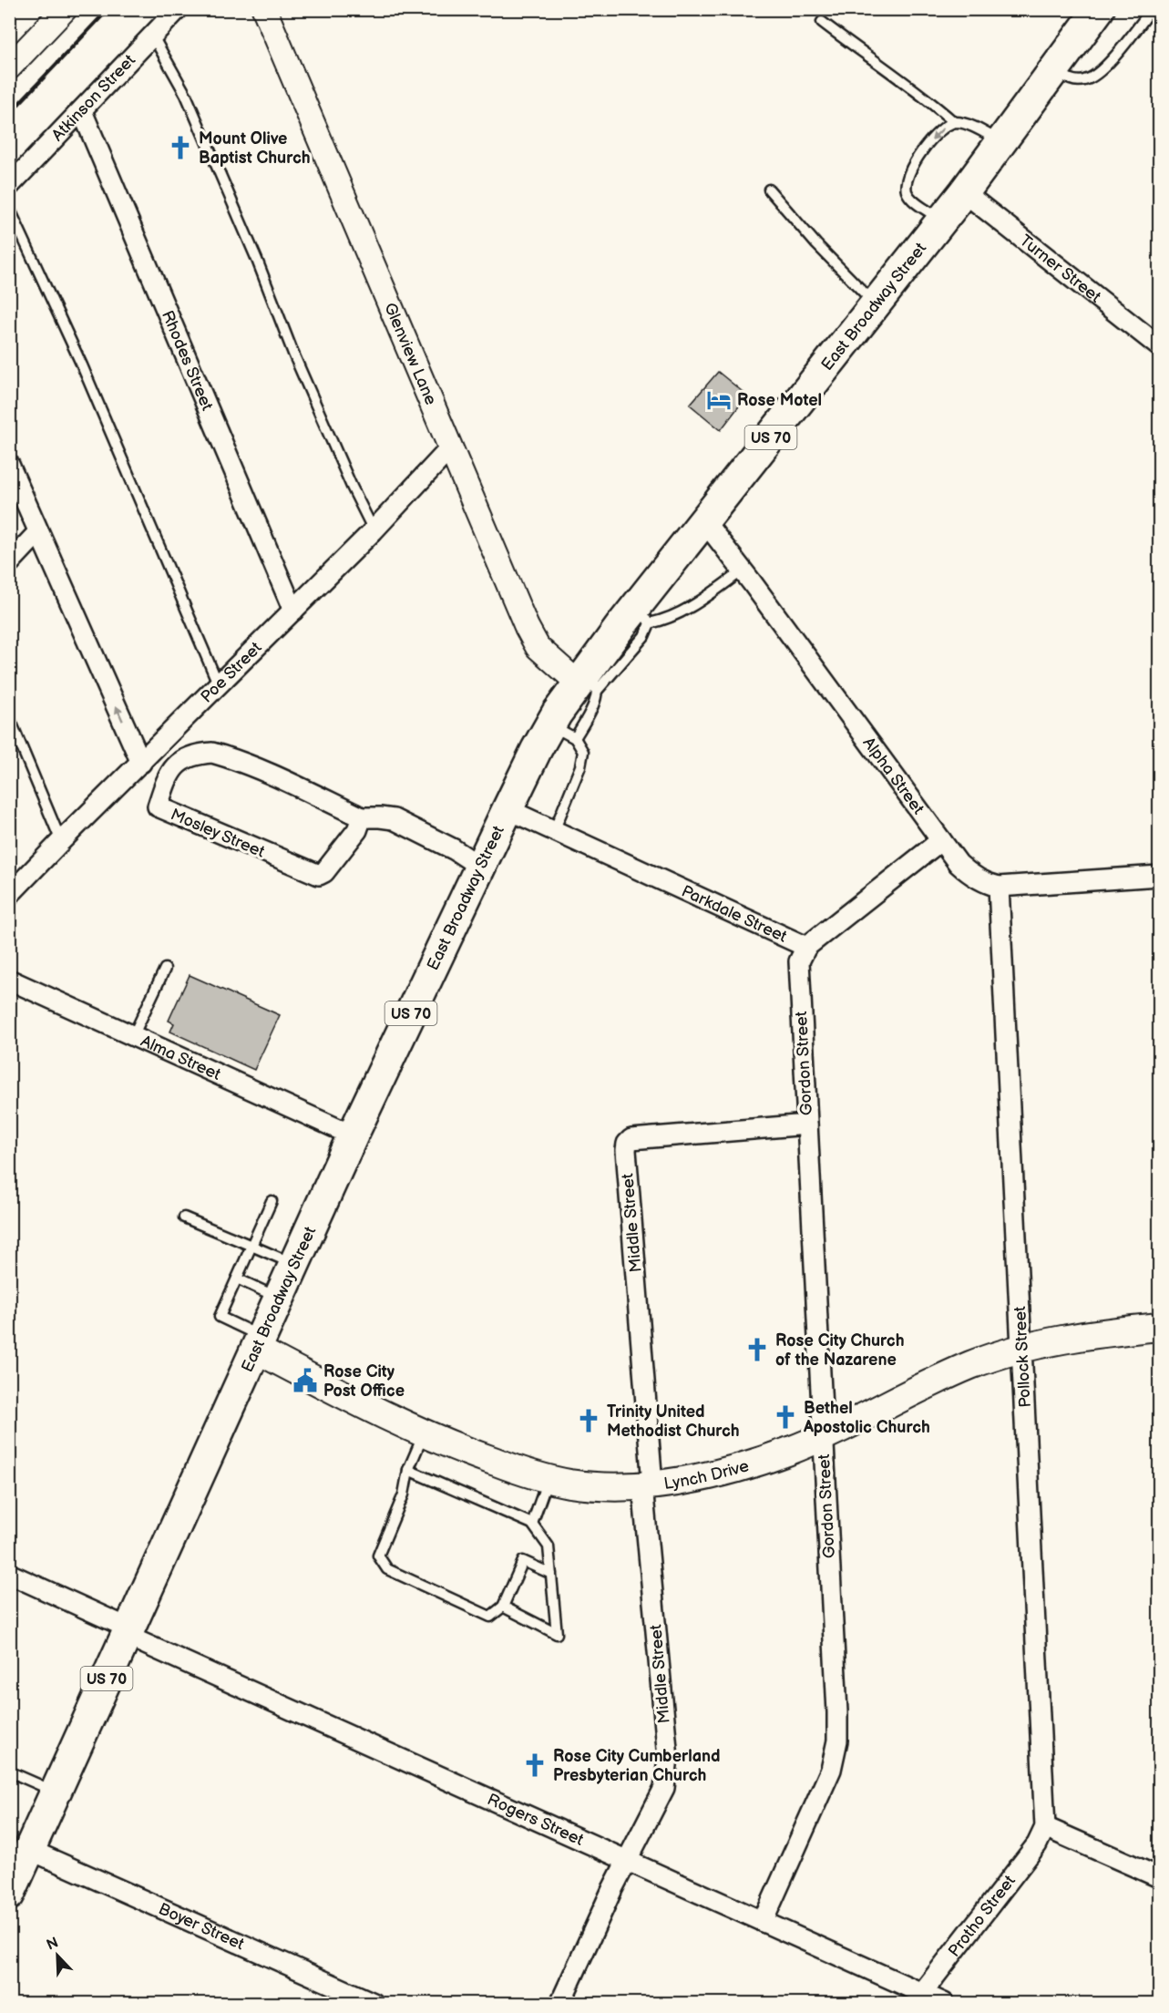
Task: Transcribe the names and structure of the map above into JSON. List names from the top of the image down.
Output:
{
  "streets": {
    "main road": ["East Broadway Street", "US 70", "Lynch Drive"],
    "street": [
      "Atkinson Street",
      "Turner Street",
      "Glenview Lane",
      "Rhodes Street",
      "Poe Street",
      "Alpha Street",
      "Mosley Street",
      "Parkdale Street",
      "Alma Street",
      "Gordon Street",
      "Middle Street",
      "Pollock Street",
      "Rogers Street",
      "Protho Street",
      "Boyer Street"
    ]
  },
  "crossings": [
    ["Atkinson Street", "Rhodes Street"],
    ["Turner Street", "East Broadway Street"],
    ["East Broadway Street", "Glenview Lane"],
    ["East Broadway Street", "Alpha Street"],
    ["East Broadway Street", "Mosley Street"],
    ["East Broadway Street", "Parkdale Street"],
    ["East Broadway Street", "Alma Street"],
    ["East Broadway Street", "Lynch Drive"],
    ["East Broadway Street", "Rogers Street"],
    ["East Broadway Street", "Boyer Street"],
    ["Glenview Lane", "Poe Street"],
    ["Rhodes Street", "Poe Street"],
    ["Alpha Street", "Parkdale Street"],
    ["Alpha Street", "Pollock Street"],
    ["Parkdale Street", "Gordon Street"],
    ["Gordon Street", "Middle Street"],
    ["Gordon Street", "Lynch Drive"],
    ["Gordon Street", "Rogers Street"],
    ["Middle Street", "Lynch Drive"],
    ["Middle Street", "Rogers Street"],
    ["Pollock Street", "Lynch Drive"],
    ["Pollock Street", "Protho Street"],
    ["Rogers Street", "Protho Street"]
  ],
  "places": {
    "church": [
      "Mount Olive Baptist Church",
      "Rose City Church of the Nazarene",
      "Bethel Apostolic Church",
      "Trinity United Methodist Church",
      "Rose City Cumberland Presbyterian Church"
    ],
    "hotel": ["Rose Motel"],
    "public building": ["Rose City Post Office"]
  },
  "north": "top left"
}
